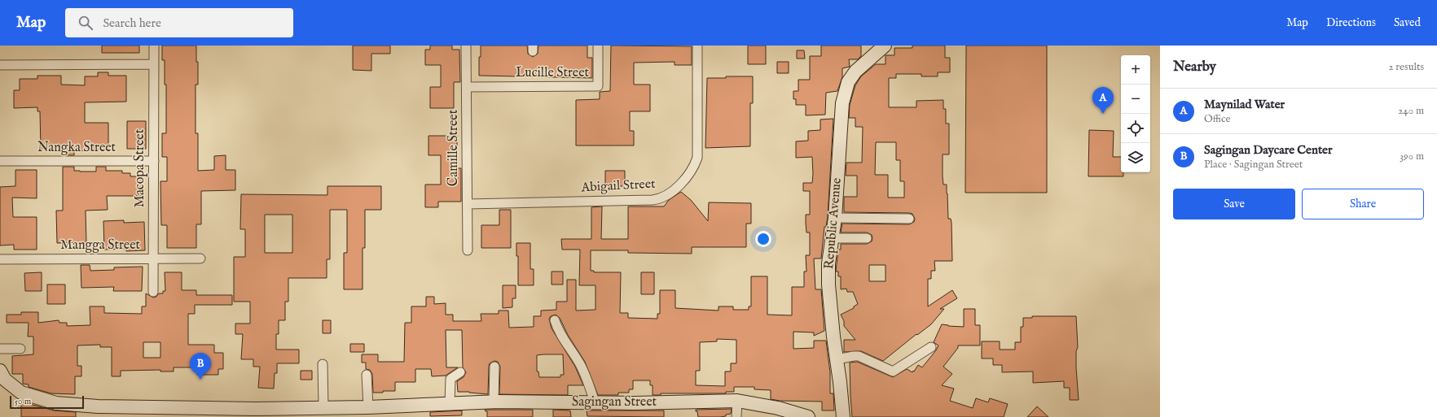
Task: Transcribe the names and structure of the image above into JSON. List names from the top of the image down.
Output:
{
  "streets": {
    "main road": ["Republic Avenue", "Sagingan Street"],
    "street": [
      "Lucille Street",
      "Nangka Street",
      "Camille Street",
      "Macopa Street",
      "Abigail Street",
      "Mangga Street"
    ]
  },
  "crossings": [
    ["Lucille Street", "Camille Street"],
    ["Nangka Street", "Macopa Street"],
    ["Camille Street", "Abigail Street"],
    ["Macopa Street", "Mangga Street"]
  ],
  "scale_bar": "50 m",
  "page": {
    "header": "Map",
    "search": "Search here",
    "nav": ["Map", "Directions", "Saved"],
    "heading": ["Nearby", "2 results"],
    "map_buttons": ["+", "−"],
    "pins": ["A", "B"],
    "list": [
      {
        "mark": "A",
        "name": "Maynilad Water",
        "note": "Office",
        "value": "240 m"
      },
      {
        "mark": "B",
        "name": "Sagingan Daycare Center",
        "note": "Place · Sagingan Street",
        "value": "390 m"
      }
    ],
    "buttons": ["Save", "Share"],
    "scale": "50 m"
  }
}
